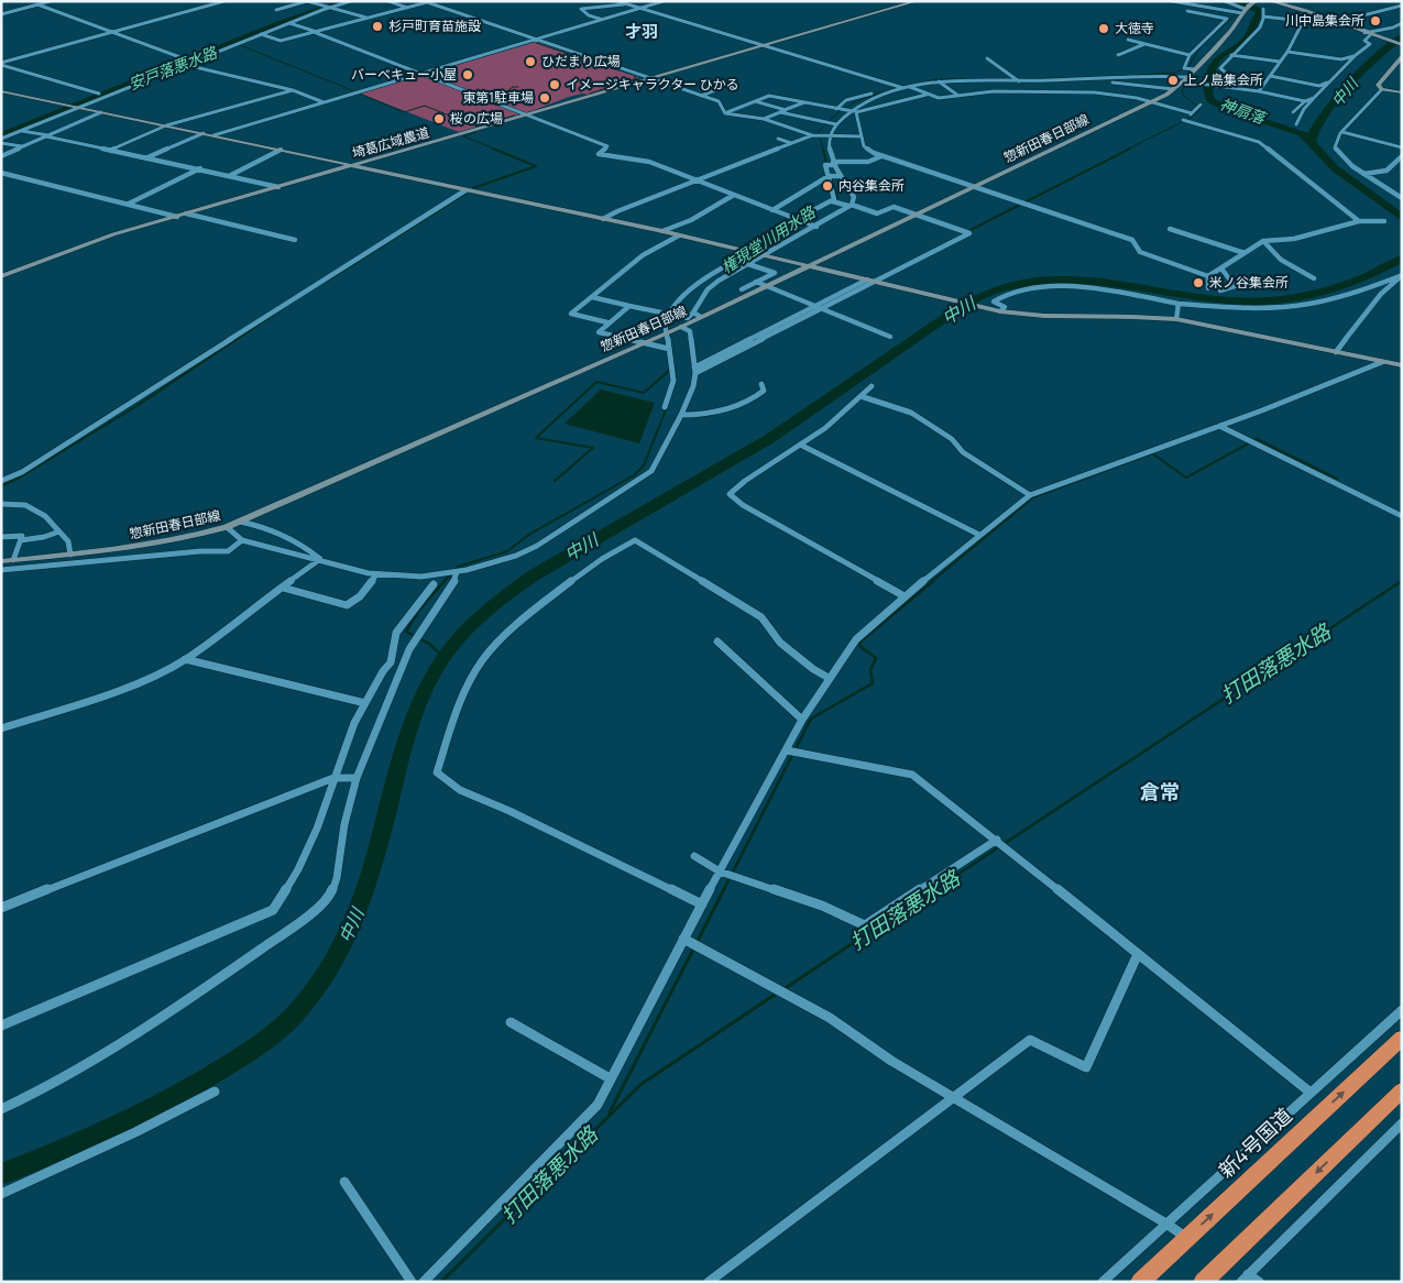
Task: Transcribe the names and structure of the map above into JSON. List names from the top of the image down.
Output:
{
  "streets": {
    "highway": ["新4号国道"],
    "main road": ["惣新田春日部線"],
    "street": ["埼葛広域農道"]
  },
  "districts": ["才羽", "倉常"],
  "water": [
    "安戸落悪水路",
    "中川",
    "神扇落",
    "権現堂川用水路",
    "打田落悪水路"
  ],
  "places": [
    "川中島集会所",
    "杉戸町育苗施設",
    "大徳寺",
    "ひだまり広場",
    "バーベキュー小屋",
    "上ノ島集会所",
    "イメージキャラクター ひかる",
    "東第1駐車場",
    "桜の広場",
    "内谷集会所",
    "米ノ谷集会所"
  ]
}
